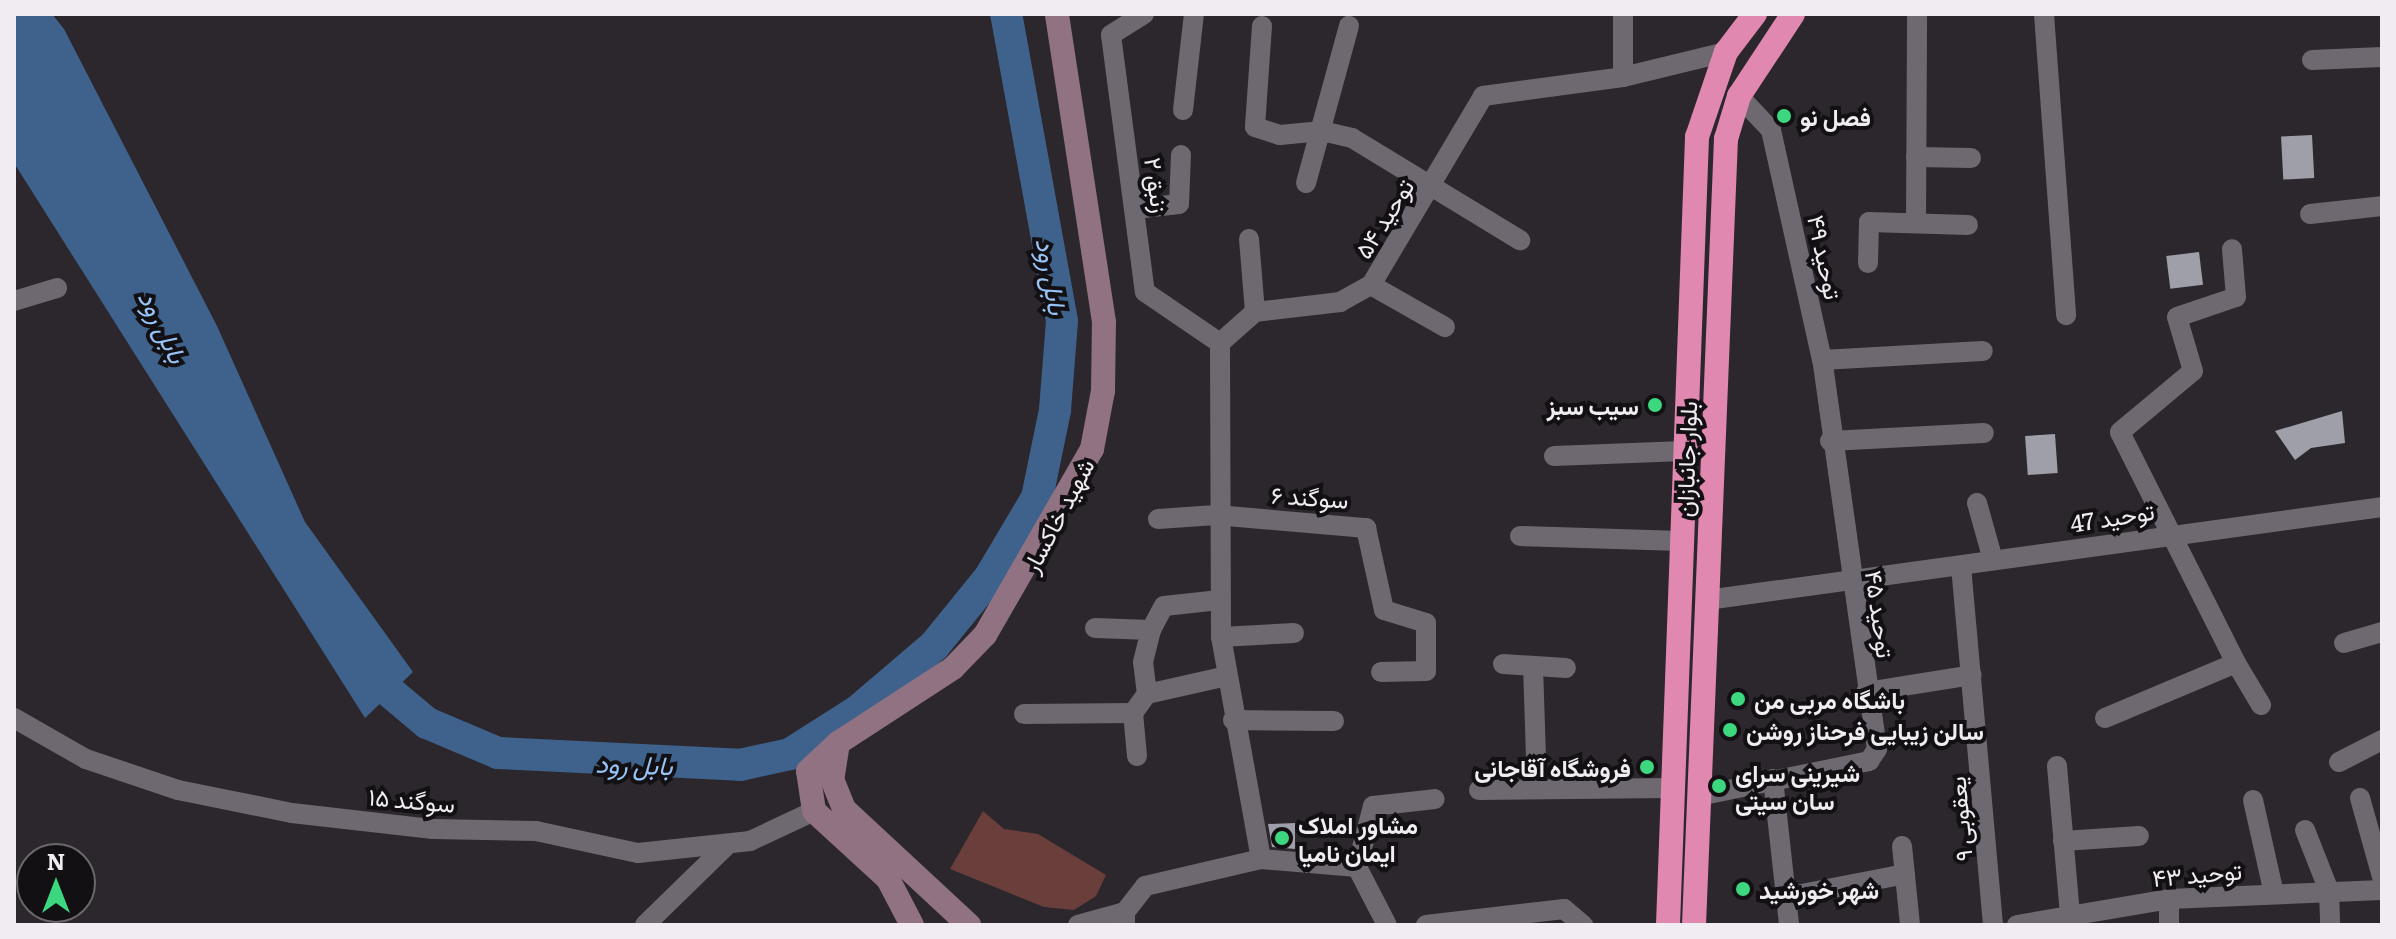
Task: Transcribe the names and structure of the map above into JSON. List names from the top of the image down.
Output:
{
  "streets": {
    "highway": ["بلوار جانبازان"],
    "main road": ["شهید خاکسار"],
    "street": [
      "زنبق ۲",
      "توحید ۵۴",
      "توحید ۴۹",
      "سوگند ۶",
      "توحید 47",
      "توحید ۴۵",
      "سوگند ۱۵",
      "یعقوبی ۹",
      "توحید ۴۳"
    ]
  },
  "crossings": [
    ["توحید ۵۴", "بلوار جانبازان"],
    ["توحید ۴۹", "بلوار جانبازان"],
    ["توحید ۴۹", "توحید ۴۵"],
    ["بلوار جانبازان", "توحید 47"],
    ["بلوار جانبازان", "توحید ۴۵"],
    ["شهید خاکسار", "سوگند ۱۵"],
    ["توحید 47", "توحید ۴۵"],
    ["توحید 47", "یعقوبی ۹"]
  ],
  "water": ["بابل رود"],
  "places": [
    "فصل نو",
    "سیب سبز",
    "باشگاه مربی من",
    "سالن زیبایی فرحناز روشن",
    "فروشگاه آقاجانی",
    "شیرینی سرای سان سیتی",
    "مشاور املاک ایمان نامیا",
    "شهر خورشید"
  ],
  "north": "top"
}
